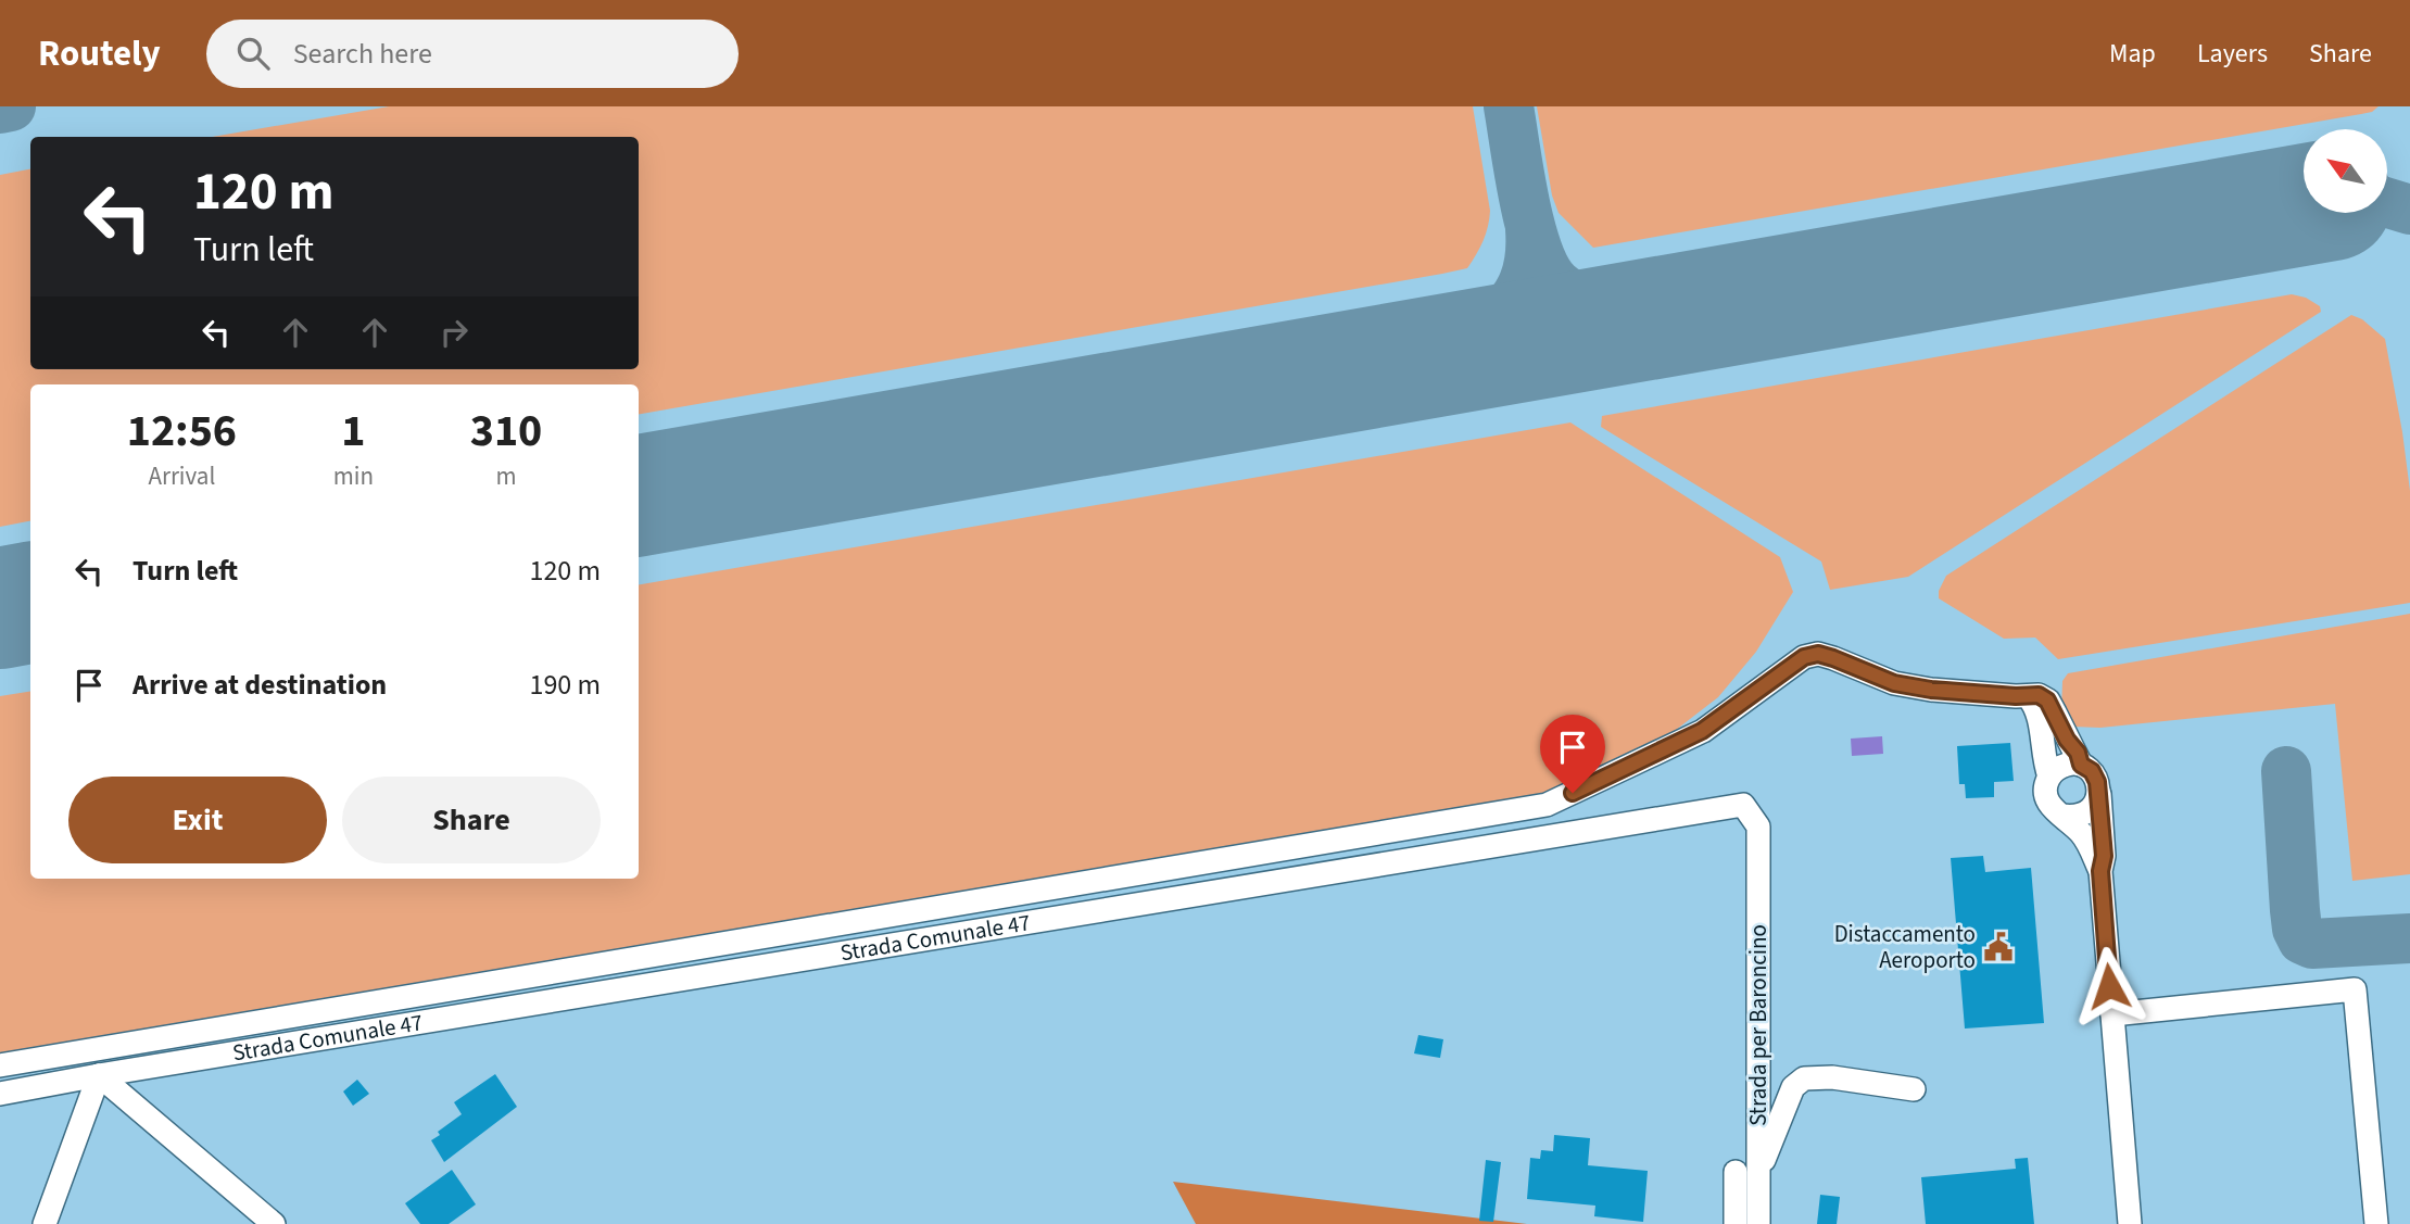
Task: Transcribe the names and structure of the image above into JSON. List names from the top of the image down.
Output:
{
  "streets": {
    "street": ["Strada Comunale 47", "Strada per Baroncino"]
  },
  "crossings": [
    ["Strada Comunale 47", "Strada per Baroncino"]
  ],
  "places": {
    "public building": ["Distaccamento Aeroporto"]
  },
  "north": "top left",
  "page": {
    "header": "Routely",
    "search": "Search here",
    "nav": ["Map", "Layers", "Share"],
    "turn": ["120 m", "Turn left"],
    "eta": [
      "12:56",
      "Arrival",
      "1",
      "min",
      "310",
      "m"
    ],
    "list": [
      {
        "name": "Turn left",
        "value": "120 m"
      },
      {
        "name": "Arrive at destination",
        "value": "190 m"
      }
    ],
    "buttons": ["Exit", "Share"]
  }
}
